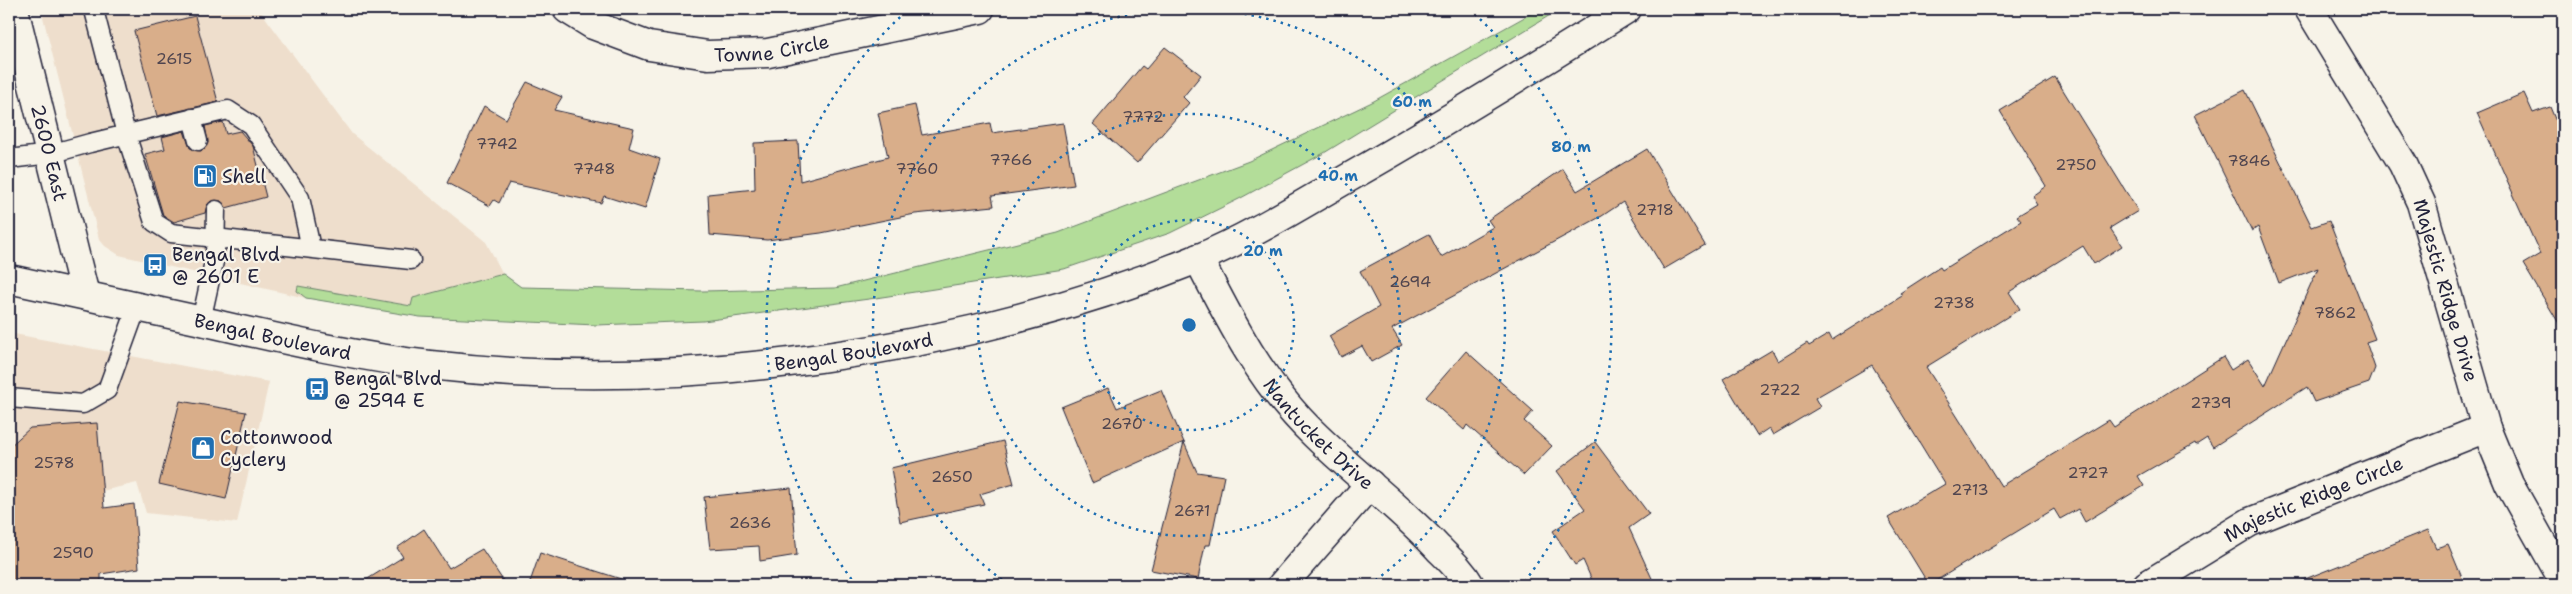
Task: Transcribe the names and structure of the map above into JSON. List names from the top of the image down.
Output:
{
  "streets": {
    "street": [
      "Towne Circle",
      "2600 East",
      "Majestic Ridge Drive",
      "Bengal Boulevard",
      "Nantucket Drive",
      "Majestic Ridge Circle"
    ]
  },
  "crossings": [
    ["2600 East", "Bengal Boulevard"],
    ["Majestic Ridge Drive", "Majestic Ridge Circle"],
    ["Bengal Boulevard", "Nantucket Drive"]
  ],
  "places": {
    "fuel station": ["Shell"],
    "bus stop": ["Bengal Blvd @ 2601 E", "Bengal Blvd @ 2594 E"],
    "shop": ["Cottonwood Cyclery"]
  },
  "house_numbers": [
    "2615",
    "7772",
    "7742",
    "7766",
    "7846",
    "2750",
    "7748",
    "7760",
    "2718",
    "2694",
    "2738",
    "7862",
    "2722",
    "2739",
    "2670",
    "2578",
    "2727",
    "2650",
    "2713",
    "2671",
    "2636",
    "2590"
  ],
  "rings": [
    "60 m",
    "80 m",
    "40 m",
    "20 m"
  ]
}
